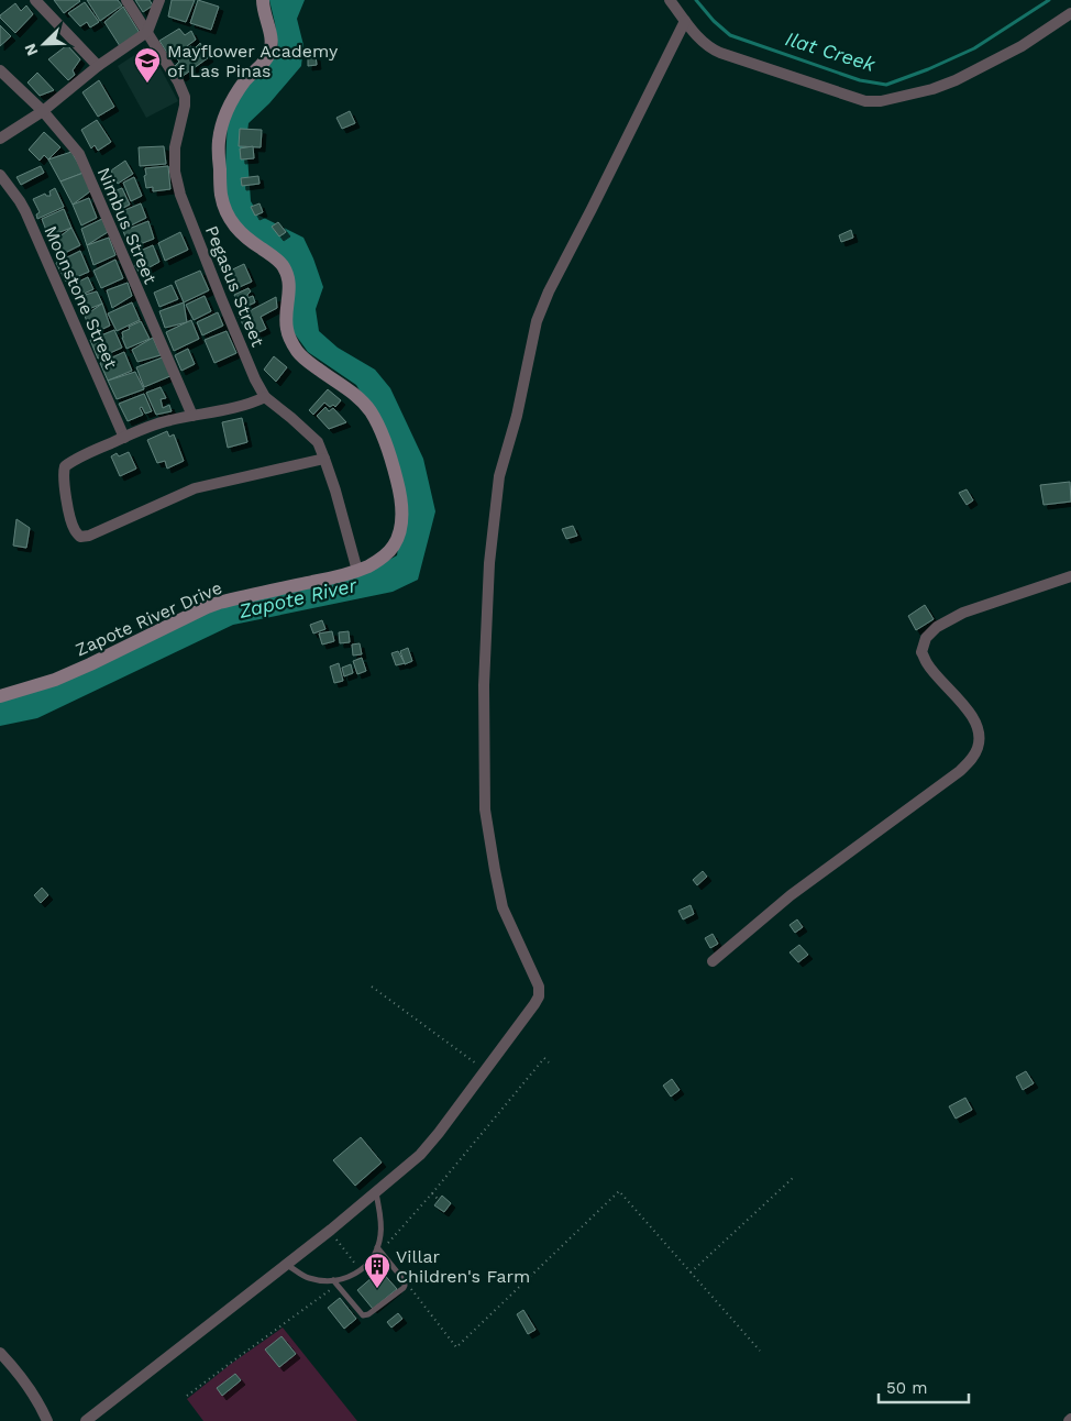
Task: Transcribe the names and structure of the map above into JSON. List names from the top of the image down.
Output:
{
  "streets": {
    "main road": ["Zapote River Drive"],
    "street": ["Nimbus Street", "Pegasus Street", "Moonstone Street"]
  },
  "crossings": [
    ["Pegasus Street", "Zapote River Drive"]
  ],
  "water": ["Ilat Creek", "Zapote River"],
  "places": {
    "school or university": ["Mayflower Academy of Las Pinas"],
    "building": ["Villar Children's Farm"]
  },
  "scale_bar": "50 m",
  "north": "bottom left"
}
